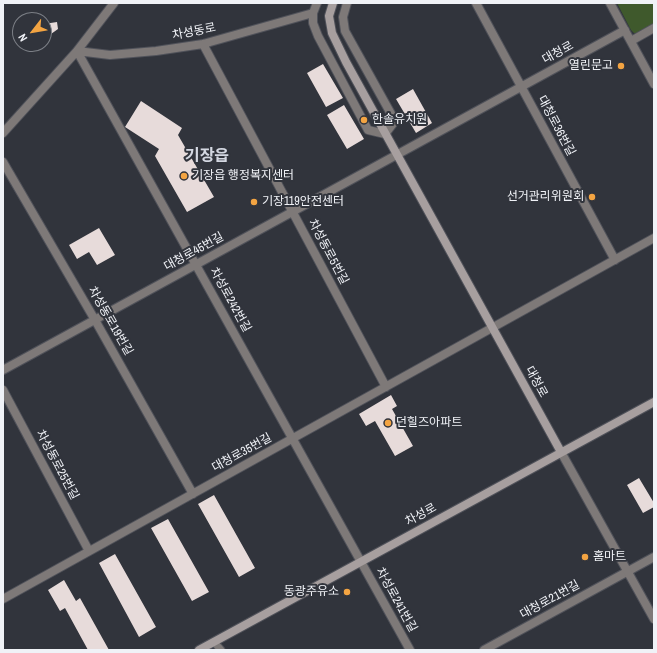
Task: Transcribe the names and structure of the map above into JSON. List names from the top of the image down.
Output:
{
  "streets": {
    "main road": ["대청로", "차성로"],
    "street": [
      "차성동로",
      "대청로36번길",
      "대청로45번길",
      "차성동로5번길",
      "차성로242번길",
      "차성동로19번길",
      "대청로35번길",
      "차성동로25번길",
      "차성로241번길",
      "대청로21번길"
    ]
  },
  "crossings": [
    ["차성동로", "차성동로5번길"],
    ["차성동로", "차성로242번길"],
    ["대청로", "대청로36번길"],
    ["대청로", "대청로45번길"],
    ["대청로", "대청로35번길"],
    ["대청로", "차성로"],
    ["대청로", "대청로21번길"],
    ["대청로45번길", "차성동로5번길"],
    ["대청로45번길", "차성로242번길"],
    ["대청로45번길", "차성동로19번길"],
    ["차성동로5번길", "대청로35번길"],
    ["차성로242번길", "대청로35번길"],
    ["차성로242번길", "차성로"],
    ["차성로242번길", "차성로241번길"],
    ["차성동로19번길", "대청로35번길"],
    ["대청로35번길", "차성동로25번길"],
    ["차성로", "차성로241번길"]
  ],
  "districts": ["기장읍"],
  "places": [
    "열린문고",
    "한솔유치원",
    "기장읍 행정복지센터",
    "선거관리위원회",
    "기장119안전센터",
    "던힐즈아파트",
    "홈마트",
    "동광주유소"
  ],
  "north": "bottom left"
}
